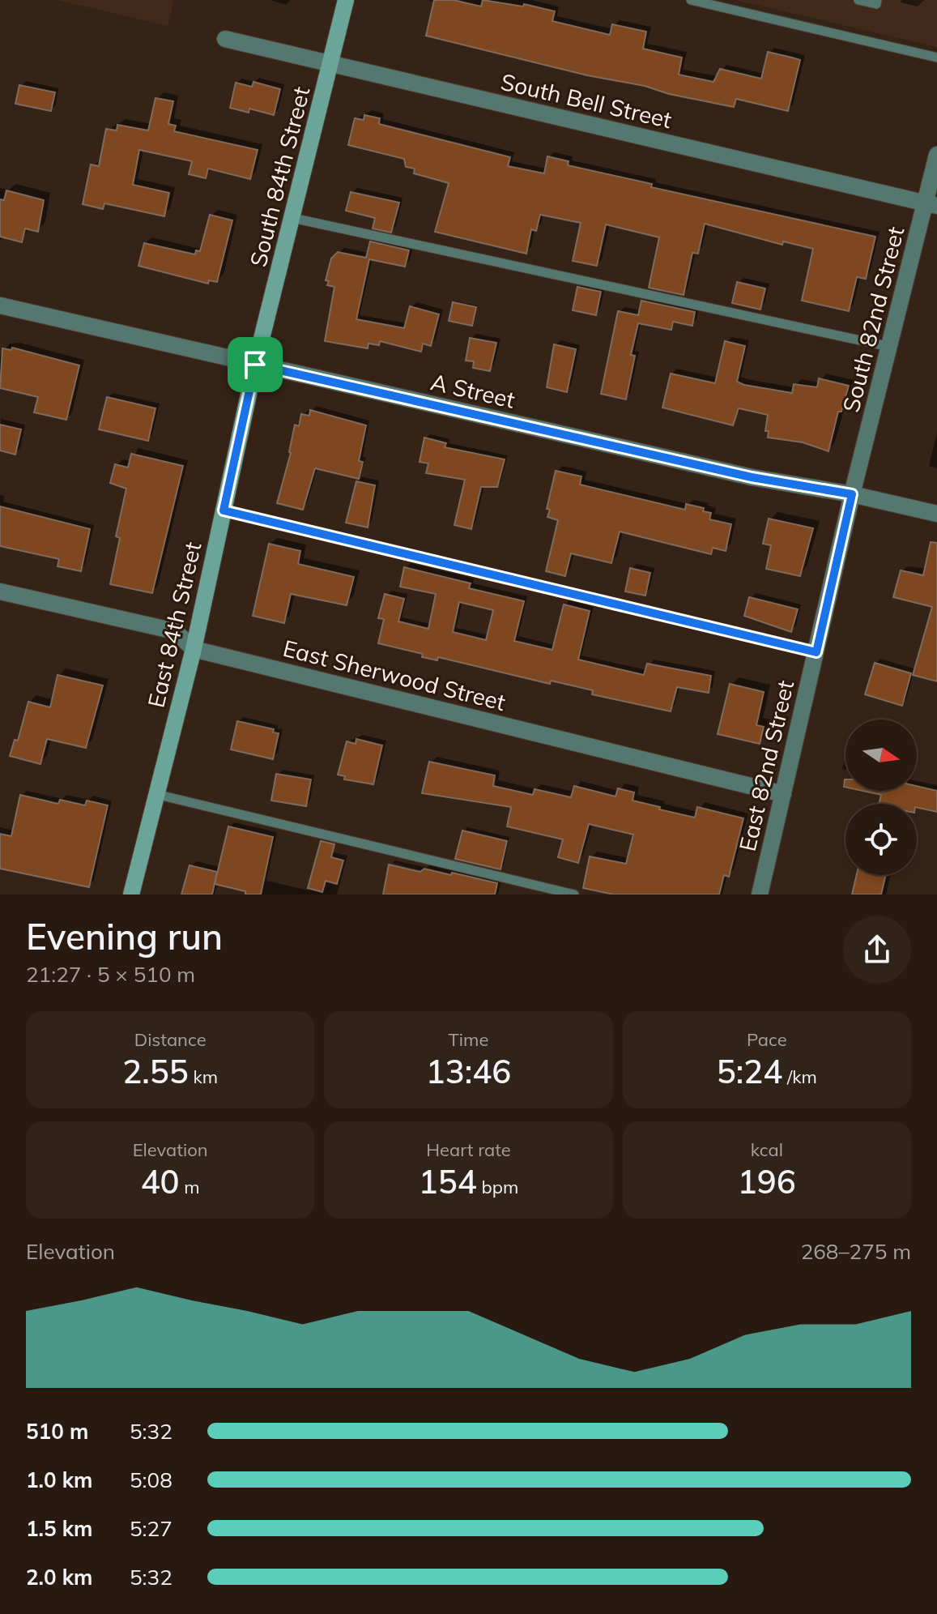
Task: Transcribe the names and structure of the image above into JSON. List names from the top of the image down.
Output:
{
  "streets": {
    "street": [
      "South Bell Street",
      "South 84th Street",
      "South 82nd Street",
      "A Street",
      "East 84th Street",
      "East Sherwood Street",
      "East 82nd Street"
    ]
  },
  "crossings": [
    ["South Bell Street", "South 84th Street"],
    ["South Bell Street", "South 82nd Street"],
    ["South 84th Street", "A Street"],
    ["South 84th Street", "East 84th Street"],
    ["South 82nd Street", "A Street"],
    ["South 82nd Street", "East 82nd Street"],
    ["A Street", "East 84th Street"],
    ["A Street", "East 82nd Street"],
    ["East 84th Street", "East Sherwood Street"],
    ["East Sherwood Street", "East 82nd Street"]
  ],
  "north": "right",
  "page": {
    "heading": ["Evening run", "21:27 · 5 × 510 m"],
    "stats": [
      ["Distance", "2.55 km"],
      ["Time", "13:46"],
      ["Pace", "5:24 /km"],
      ["Elevation", "40 m"],
      ["Heart rate", "154 bpm"],
      ["kcal", "196"]
    ],
    "chart": ["Elevation", "268–275 m"],
    "list": [
      {
        "name": "510 m",
        "note": "5:32"
      },
      {
        "name": "1.0 km",
        "note": "5:08"
      },
      {
        "name": "1.5 km",
        "note": "5:27"
      },
      {
        "name": "2.0 km",
        "note": "5:32"
      }
    ]
  }
}
